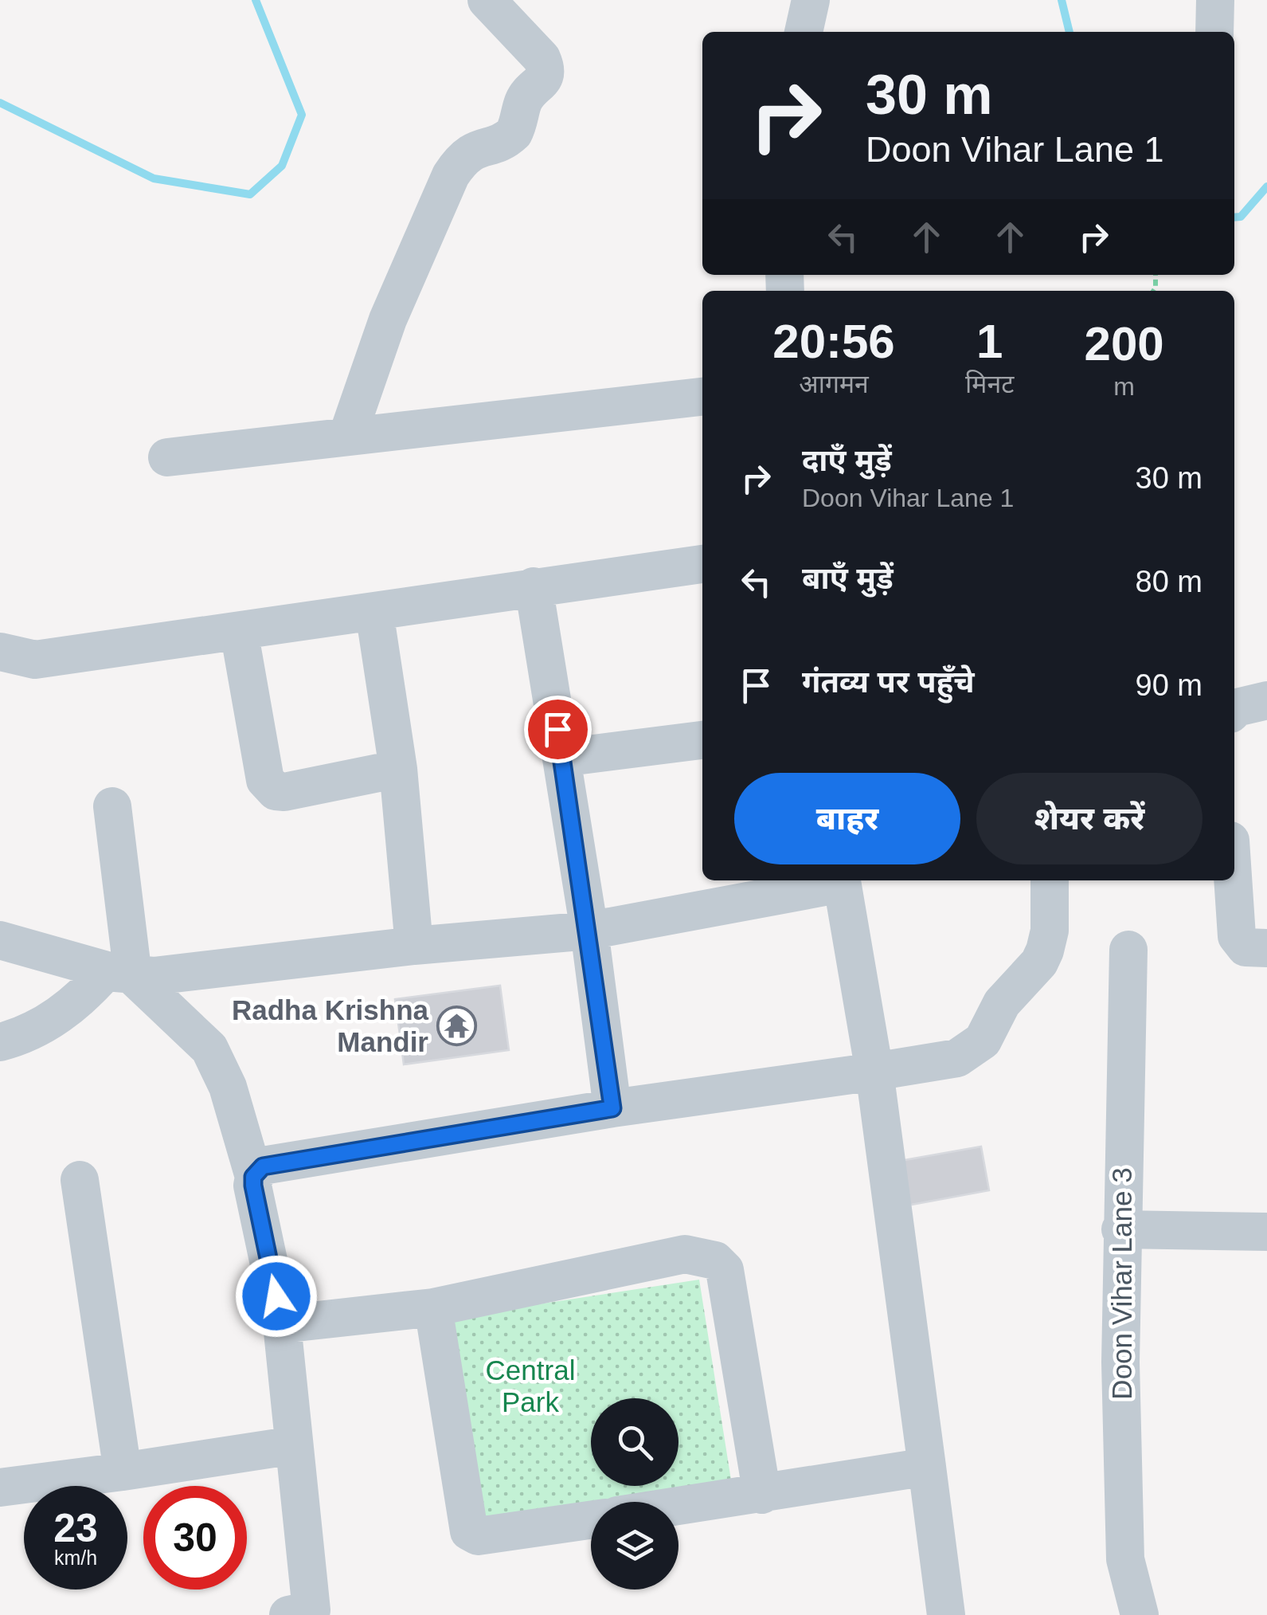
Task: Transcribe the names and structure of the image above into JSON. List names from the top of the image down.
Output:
{
  "streets": {
    "street": ["Doon Vihar Lane 3"]
  },
  "parks": ["Central Park"],
  "places": {
    "temple": ["Radha Krishna Mandir"]
  },
  "page": {
    "turn": ["30 m", "Doon Vihar Lane 1"],
    "eta": [
      "20:56",
      "आगमन",
      "1",
      "मिनट",
      "200",
      "m"
    ],
    "list": [
      {
        "name": "दाएँ मुड़ें",
        "note": "Doon Vihar Lane 1",
        "value": "30 m"
      },
      {
        "name": "बाएँ मुड़ें",
        "value": "80 m"
      },
      {
        "name": "गंतव्य पर पहुँचे",
        "value": "90 m"
      }
    ],
    "buttons": ["बाहर", "शेयर करें"],
    "speed": "23 km/h",
    "limit": "30"
  }
}
